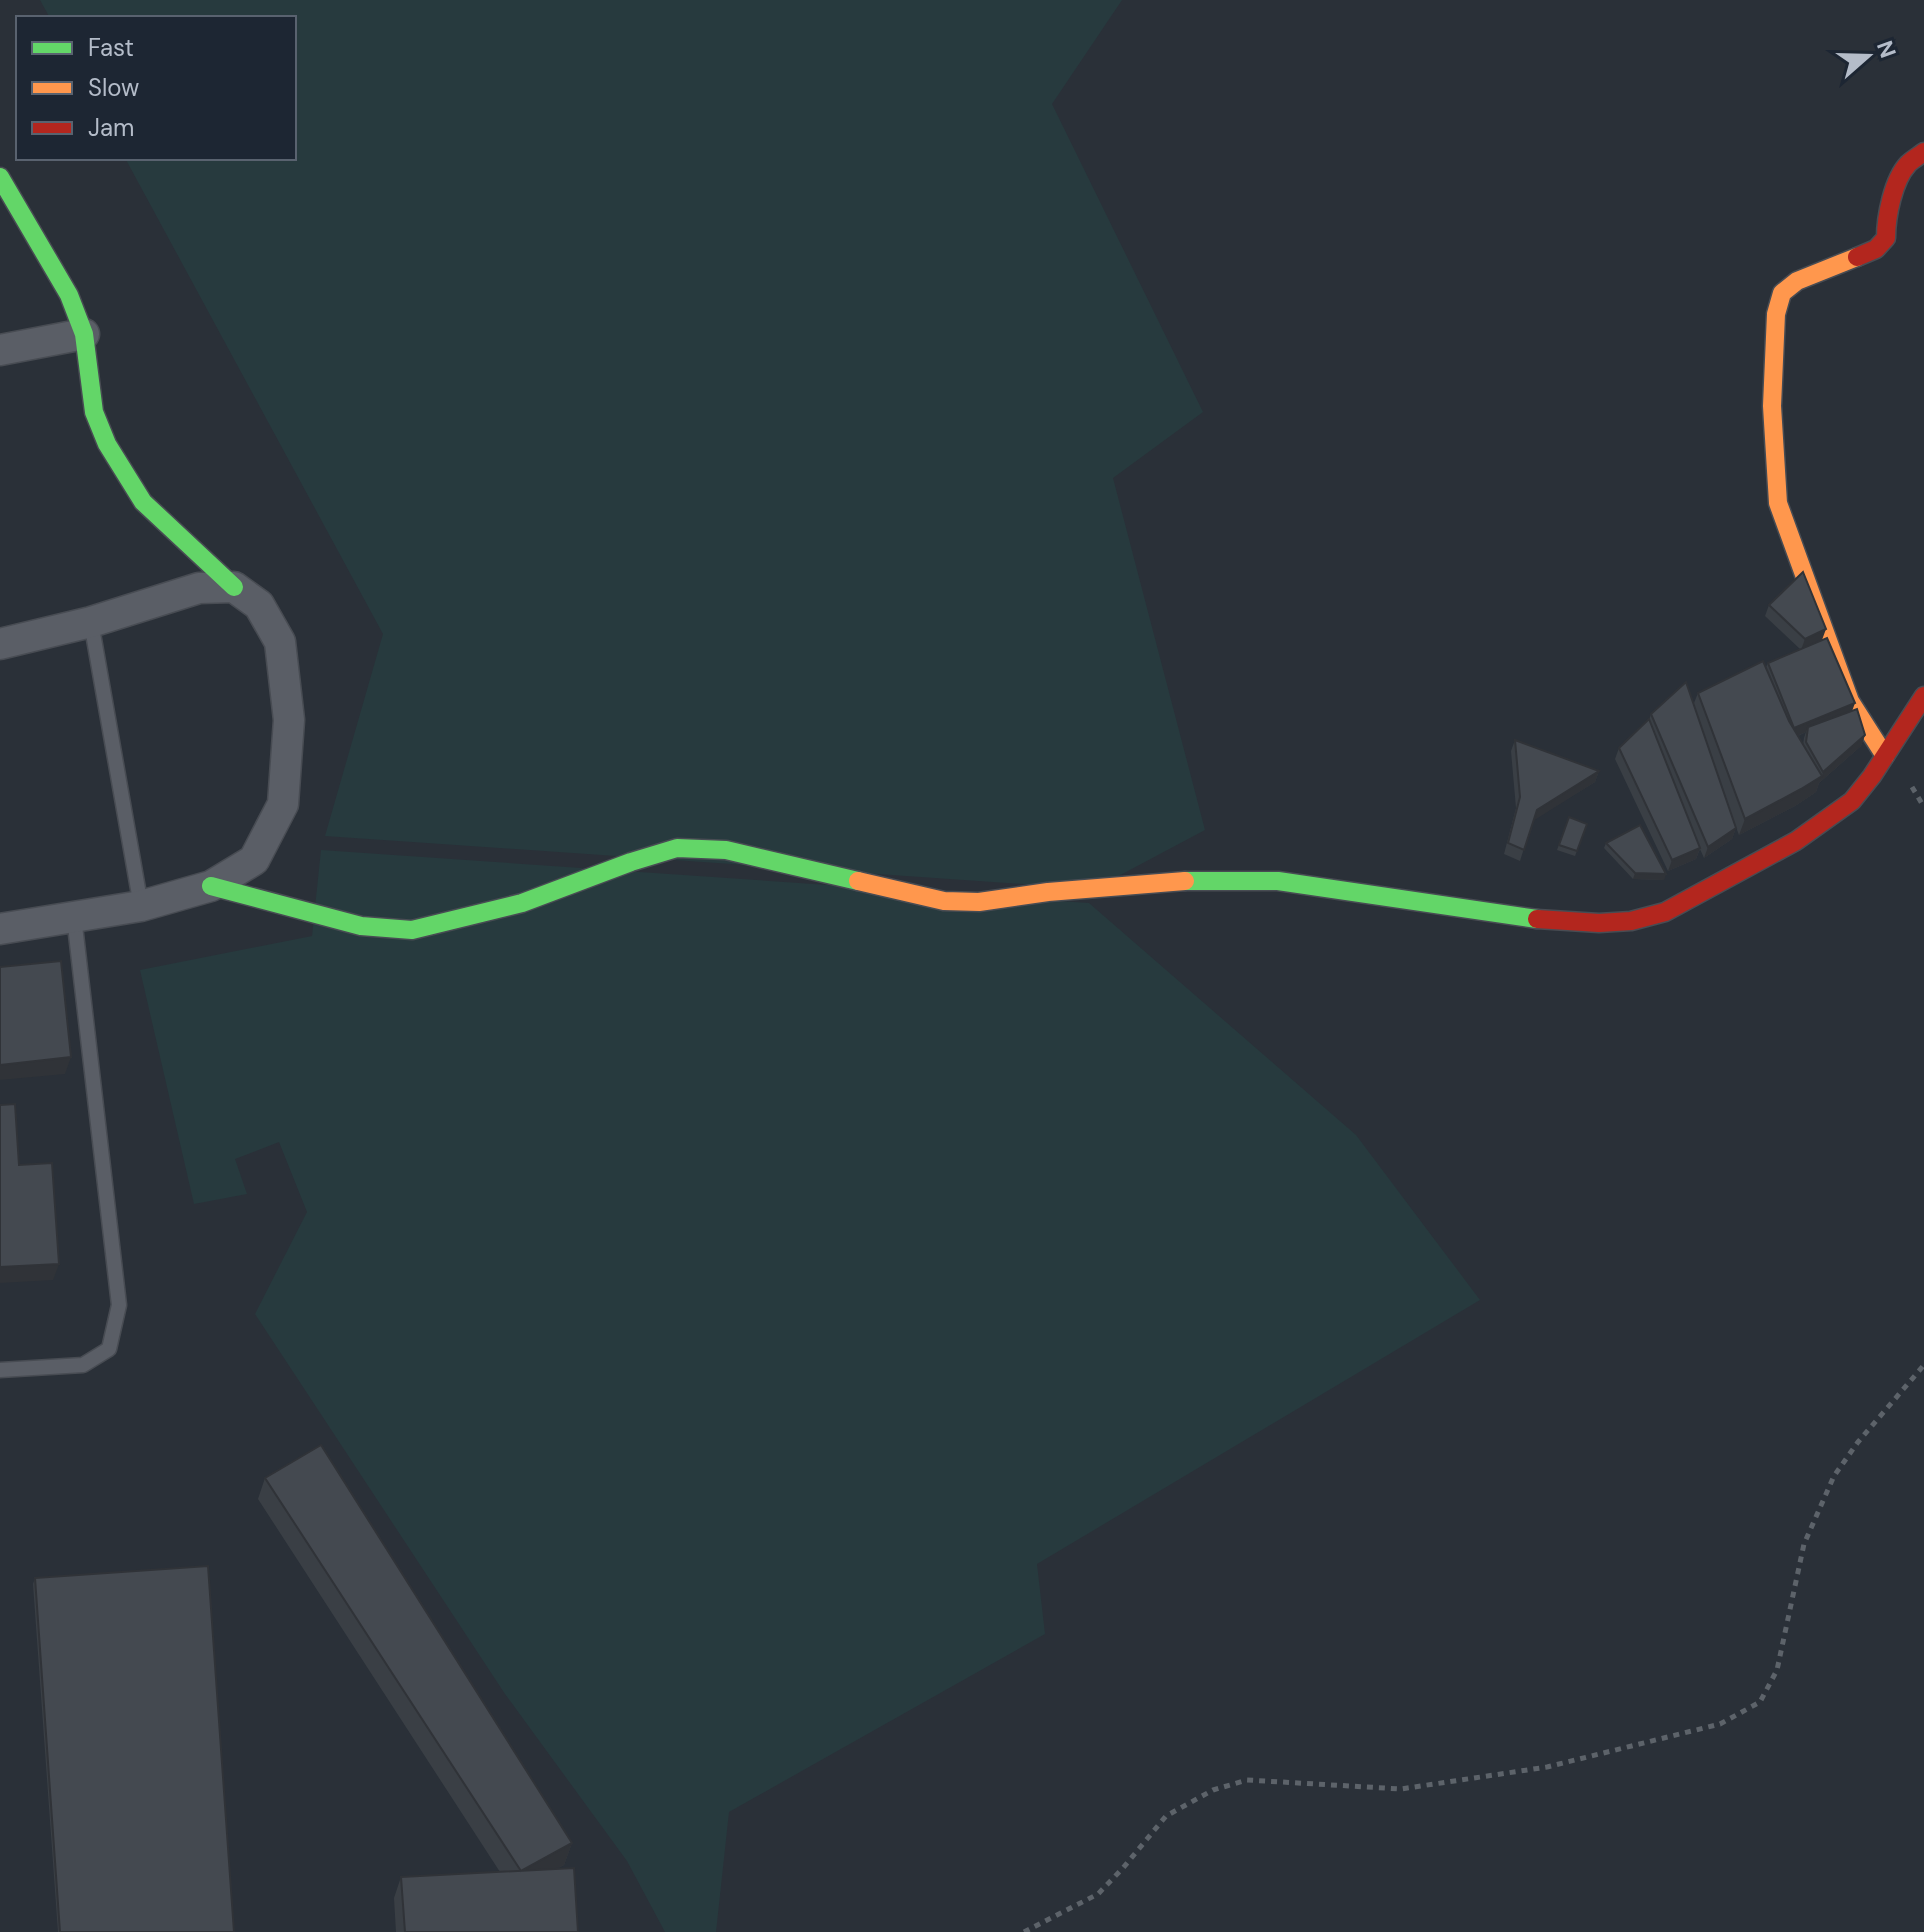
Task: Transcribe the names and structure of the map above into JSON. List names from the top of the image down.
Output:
{
  "legend": ["Fast", "Slow", "Jam"],
  "north": "right"
}
